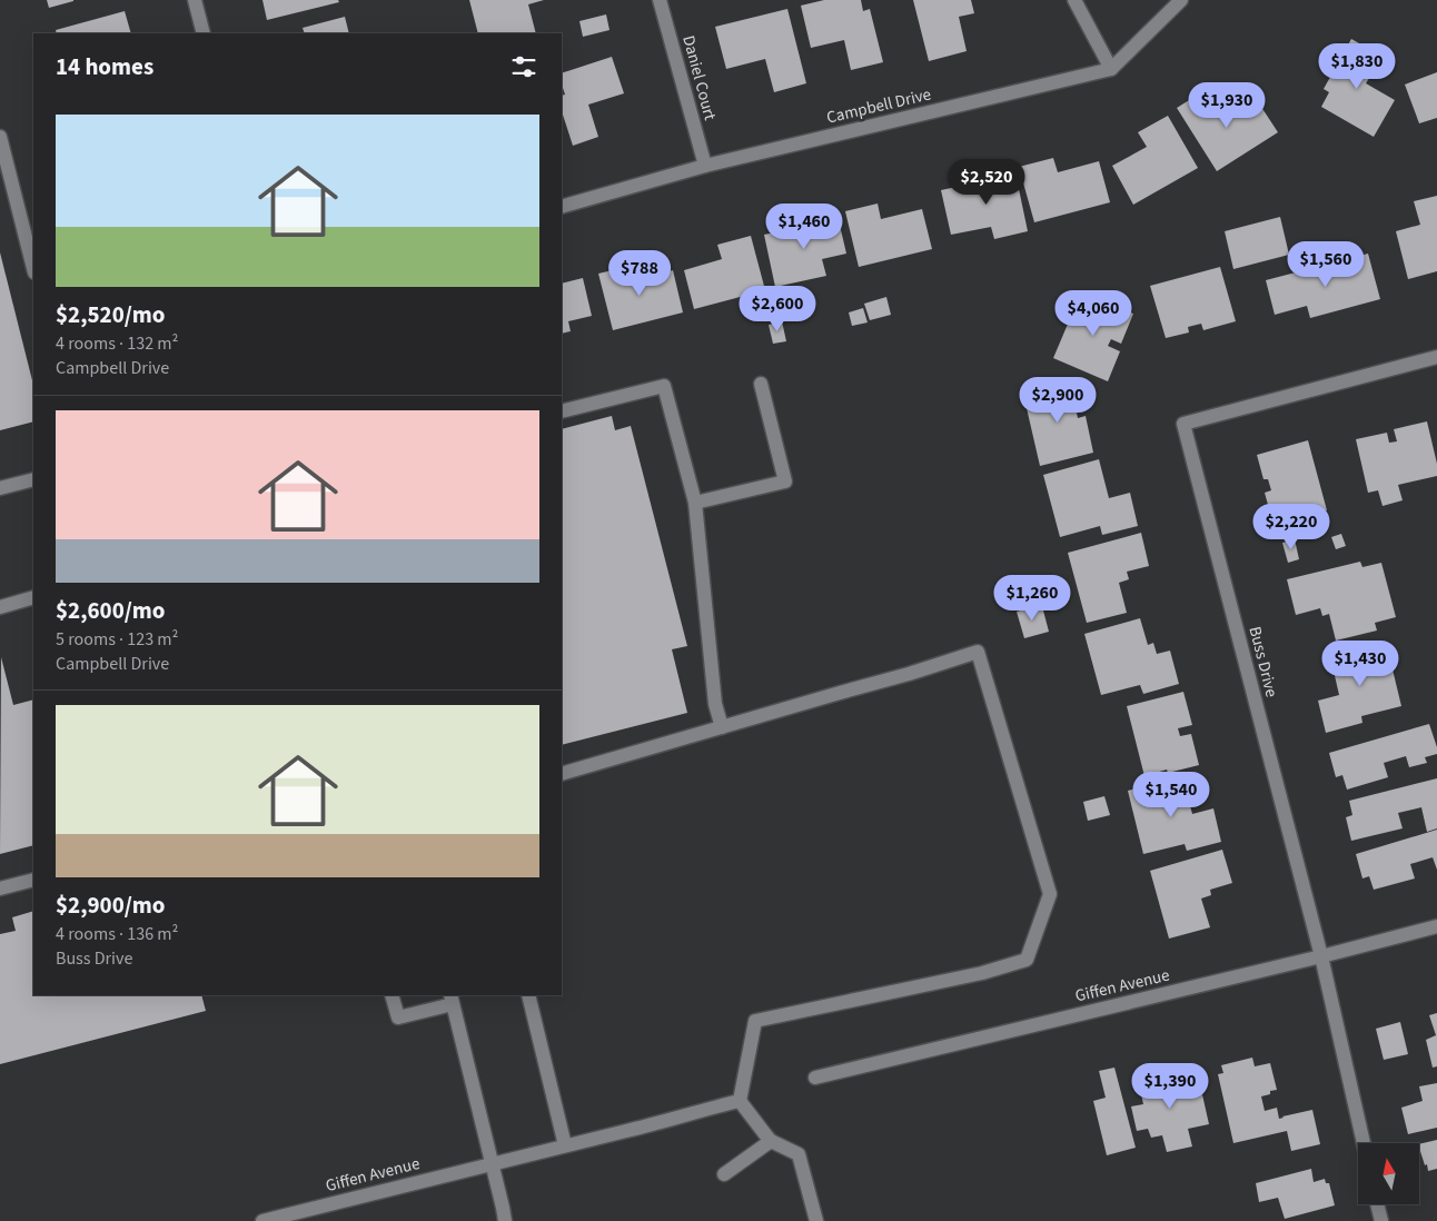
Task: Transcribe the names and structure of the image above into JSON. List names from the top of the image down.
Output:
{
  "streets": {
    "street": [
      "Daniel Court",
      "Campbell Drive",
      "Buss Drive",
      "Giffen Avenue"
    ]
  },
  "crossings": [
    ["Daniel Court", "Campbell Drive"],
    ["Buss Drive", "Giffen Avenue"]
  ],
  "north": "top",
  "page": {
    "heading": "14 homes",
    "price": [
      "$1,830",
      "$1,930",
      "$2,520",
      "$1,460",
      "$1,560",
      "$788",
      "$2,600",
      "$4,060",
      "$2,900",
      "$2,220",
      "$1,260",
      "$1,430",
      "$1,540",
      "$1,390"
    ],
    "list": [
      {
        "name": "$2,520/mo",
        "note": "4 rooms · 132 m² · Campbell Drive"
      },
      {
        "name": "$2,600/mo",
        "note": "5 rooms · 123 m² · Campbell Drive"
      },
      {
        "name": "$2,900/mo",
        "note": "4 rooms · 136 m² · Buss Drive"
      }
    ]
  }
}
